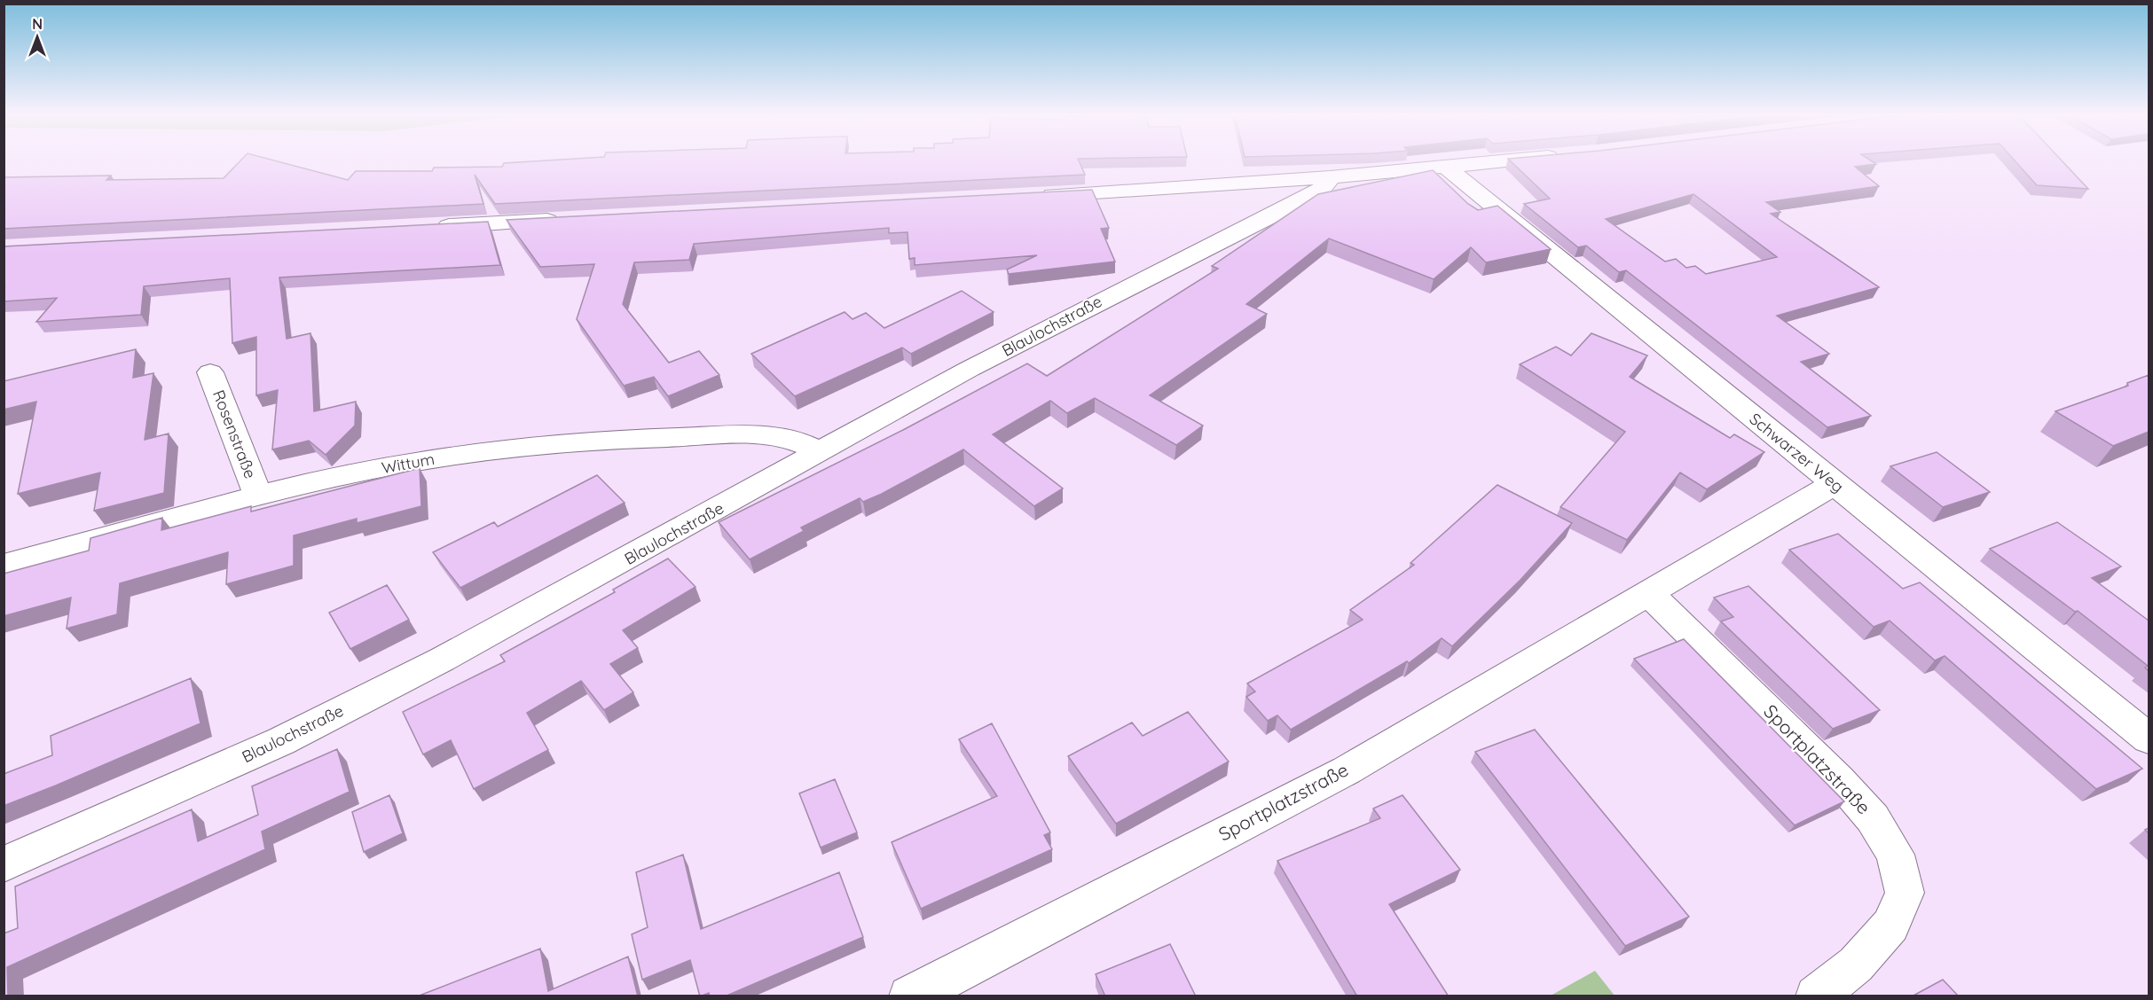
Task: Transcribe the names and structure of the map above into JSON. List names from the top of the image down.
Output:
{
  "streets": {
    "street": [
      "Blaulochstraße",
      "Rosenstraße",
      "Schwarzer Weg",
      "Wittum",
      "Sportplatzstraße"
    ]
  },
  "crossings": [
    ["Blaulochstraße", "Wittum"],
    ["Rosenstraße", "Wittum"],
    ["Schwarzer Weg", "Sportplatzstraße"]
  ],
  "north": "top"
}
